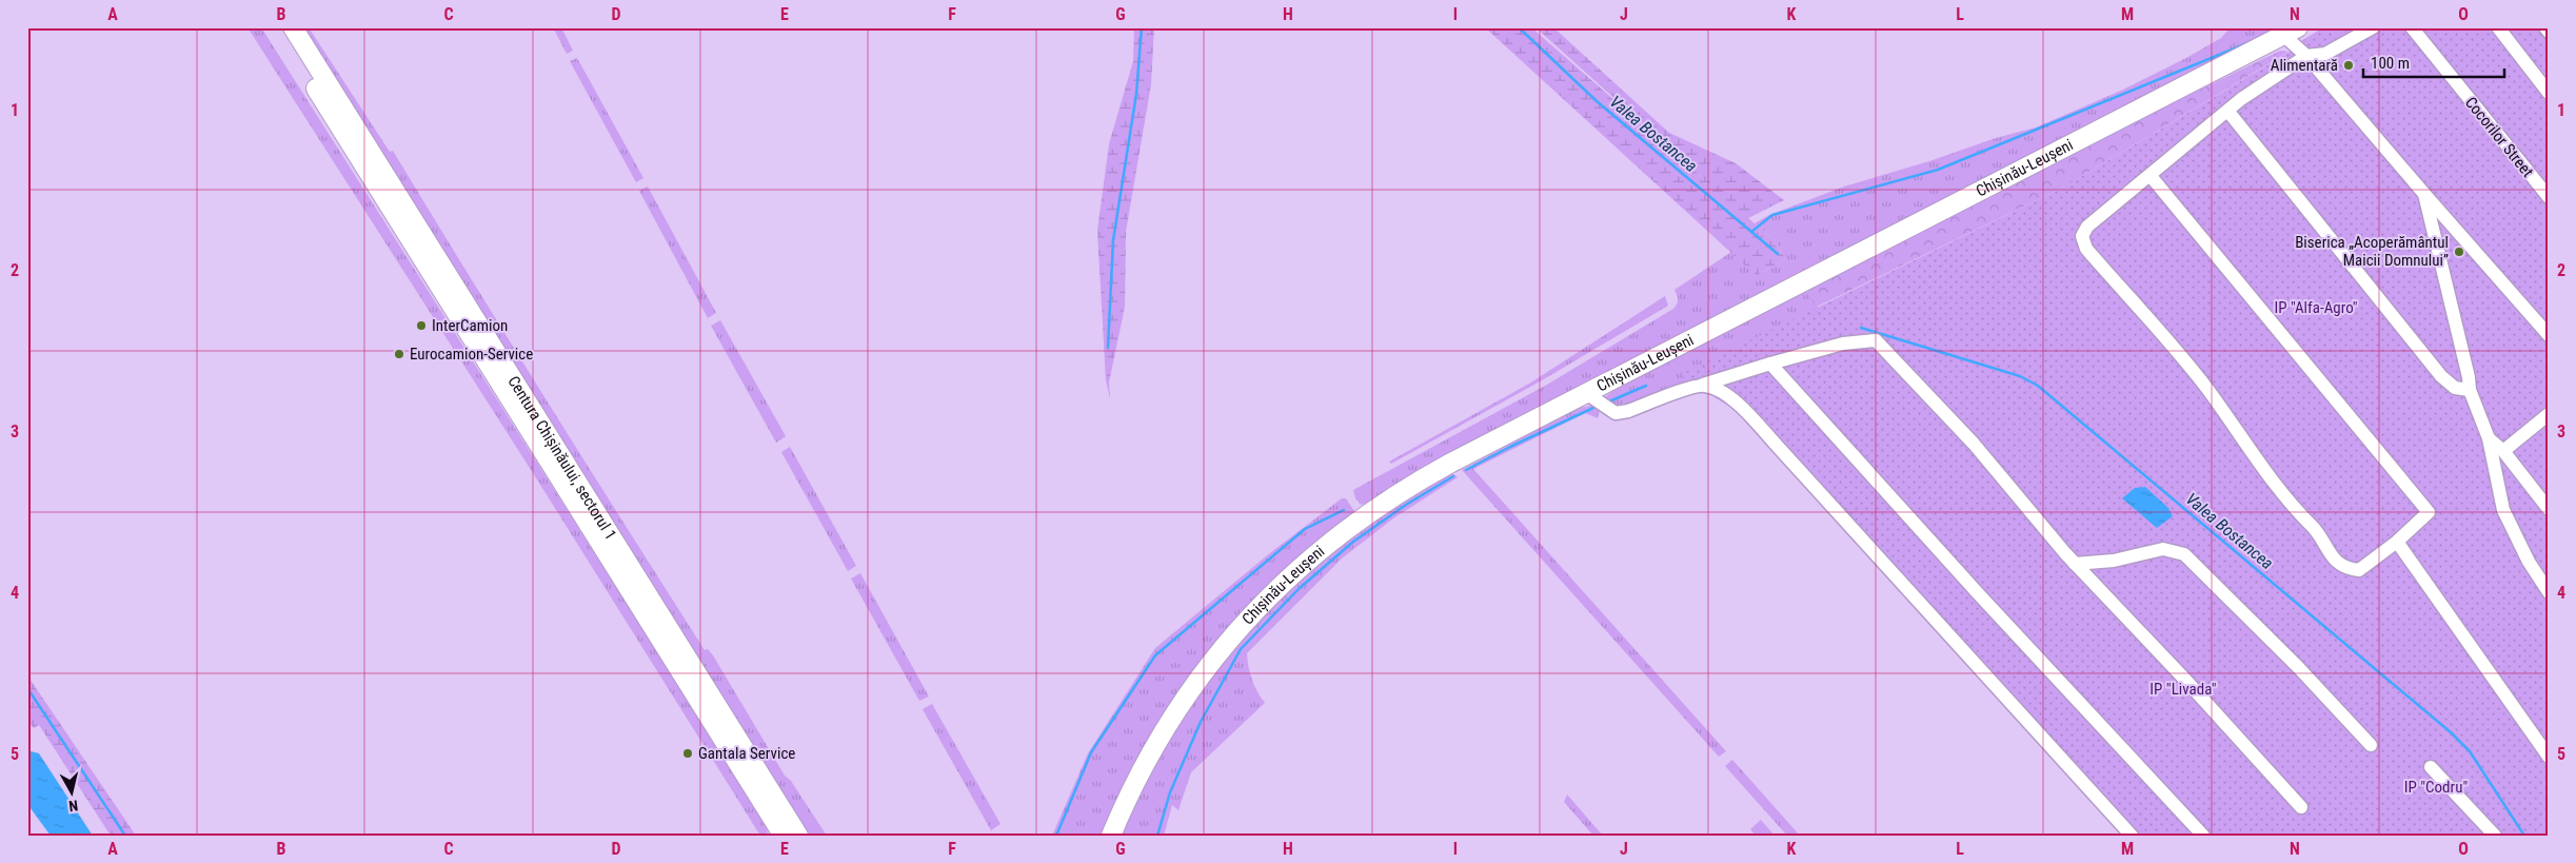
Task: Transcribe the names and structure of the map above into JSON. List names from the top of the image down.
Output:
{
  "streets": {
    "highway": ["Chișinău-Leușeni", "Centura Chișinăului, sectorul 1"],
    "street": ["Cocorilor Street"]
  },
  "water": ["Valea Bostancea"],
  "parks": ["IP \"Alfa-Agro\"", "IP \"Livada\"", "IP \"Codru\""],
  "places": [
    "Alimentară",
    "Biserica „Acoperământul Maicii Domnului”",
    "InterCamion",
    "Eurocamion-Service",
    "Gantala Service"
  ],
  "scale_bar": "100 m",
  "north": "bottom",
  "grid": {
    "columns": [
      "A",
      "B",
      "C",
      "D",
      "E",
      "F",
      "G",
      "H",
      "I",
      "J",
      "K",
      "L",
      "M",
      "N",
      "O"
    ],
    "rows": [
      "1",
      "2",
      "3",
      "4",
      "5"
    ]
  }
}
